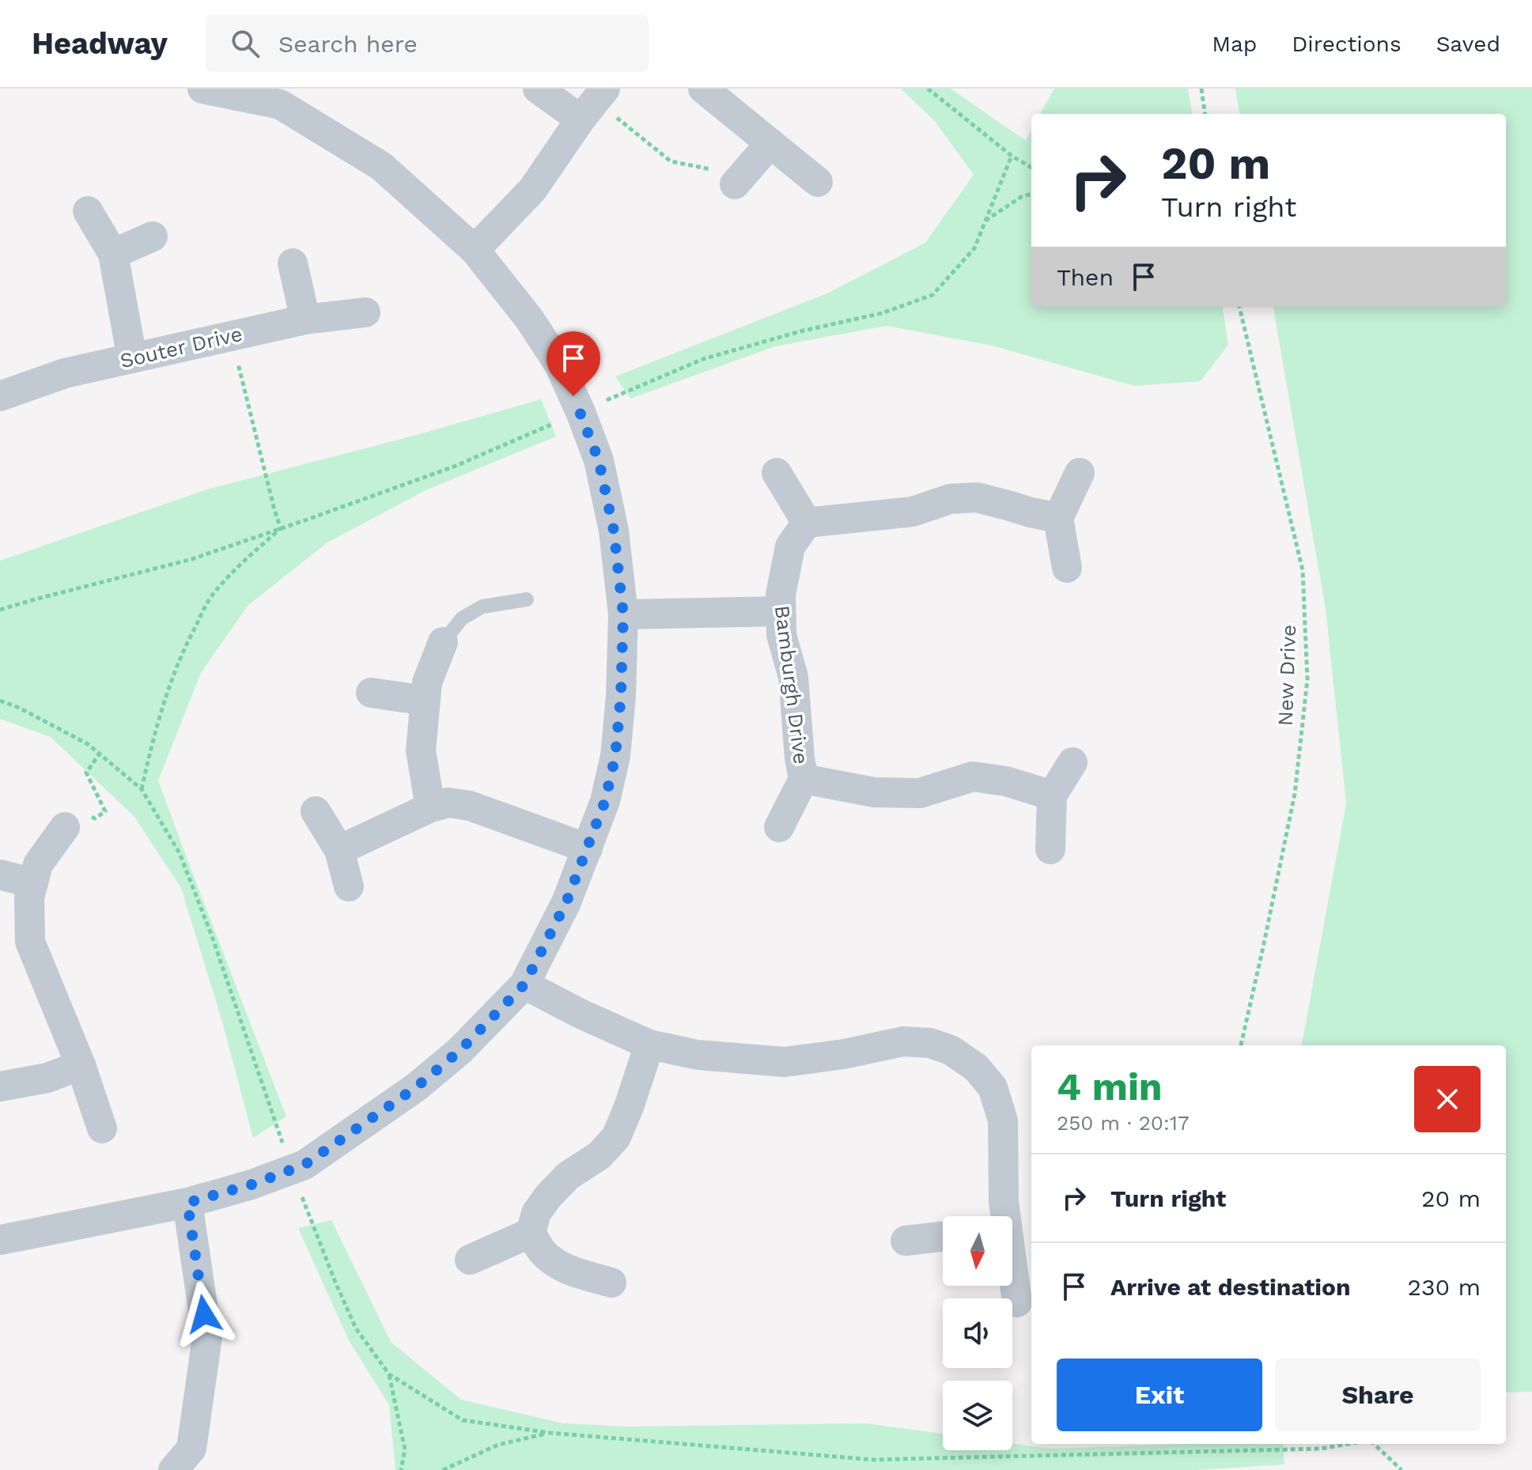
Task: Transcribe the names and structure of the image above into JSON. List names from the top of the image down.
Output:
{
  "streets": {
    "street": ["Souter Drive", "Bamburgh Drive"],
    "path": ["New Drive"]
  },
  "north": "bottom",
  "page": {
    "header": "Headway",
    "search": "Search here",
    "nav": ["Map", "Directions", "Saved"],
    "turn": ["20 m", "Turn right"],
    "then": "Then",
    "heading": ["4 min", "250 m · 20:17"],
    "list": [
      {
        "name": "Turn right",
        "value": "20 m"
      },
      {
        "name": "Arrive at destination",
        "value": "230 m"
      }
    ],
    "buttons": ["Exit", "Share"]
  }
}
